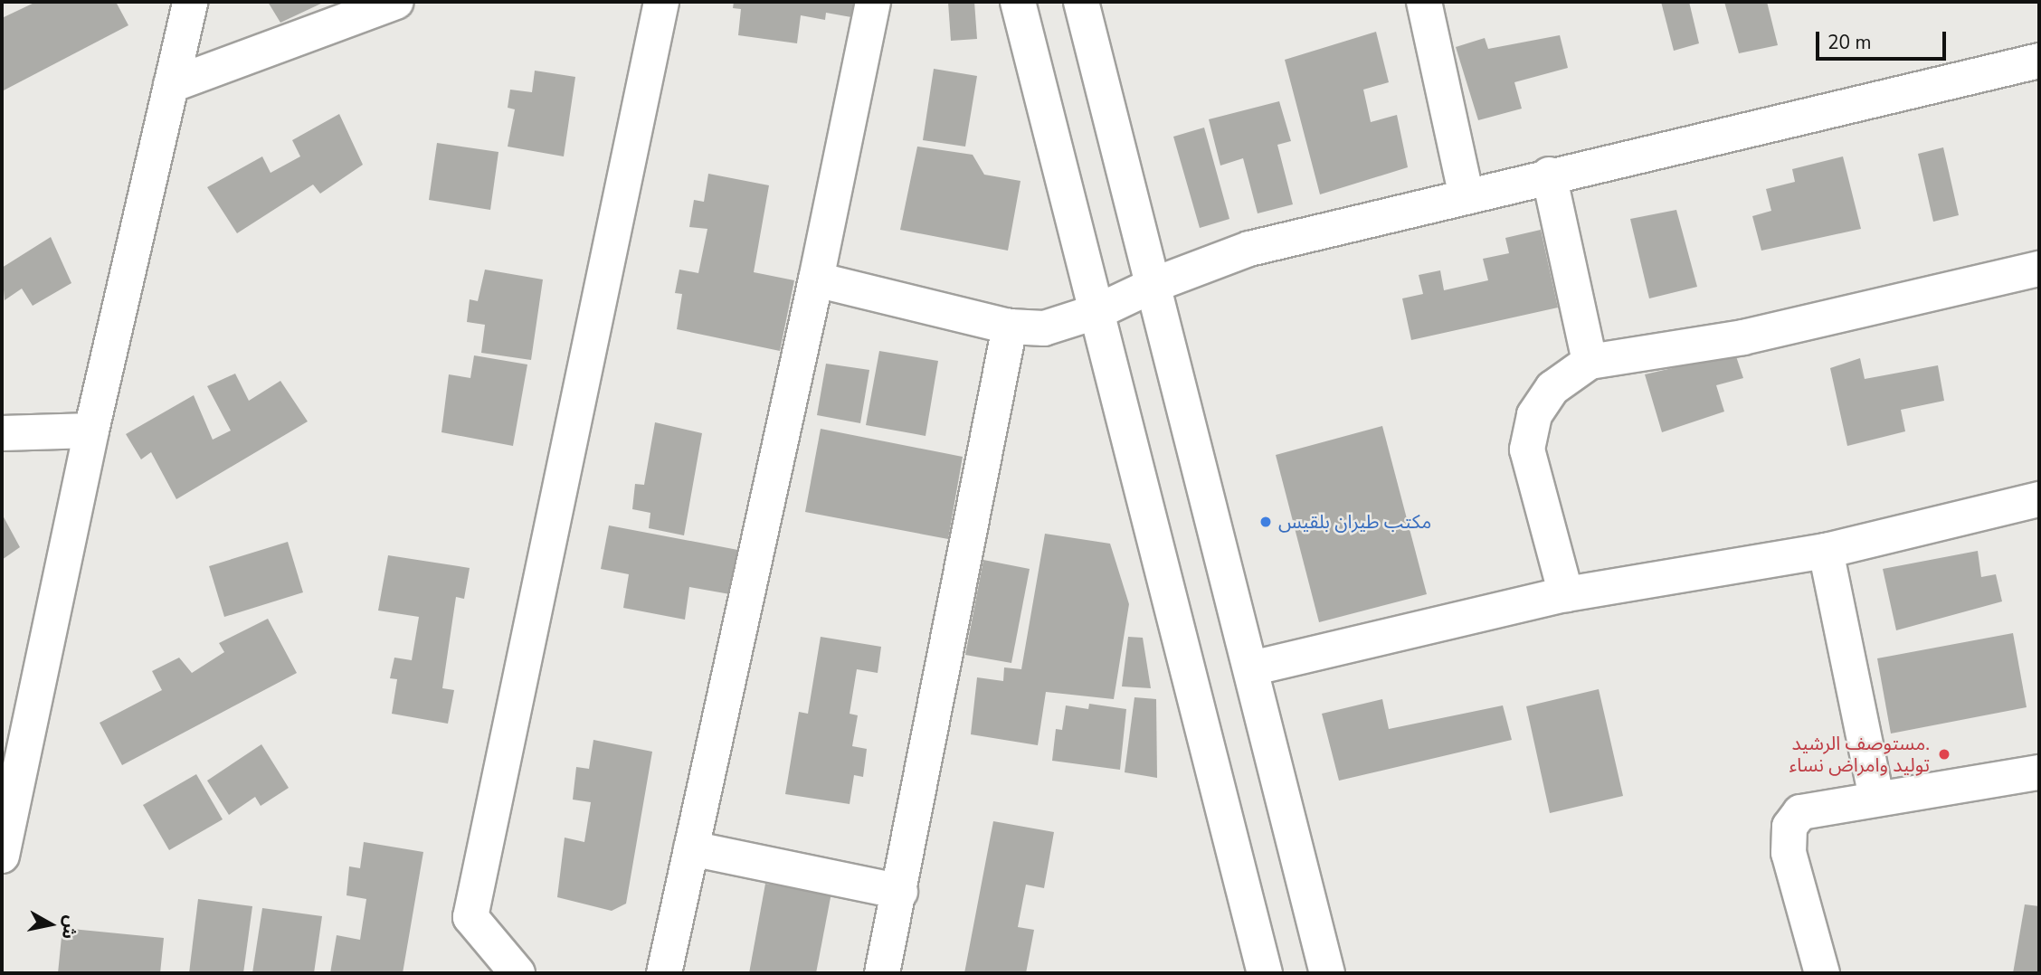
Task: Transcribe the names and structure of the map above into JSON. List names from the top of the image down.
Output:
{
  "places": ["مكتب طيران بلقيس", "مستوصف الرشيد. توليد وامراض نساء"],
  "scale_bar": "20 m",
  "north": "right"
}
